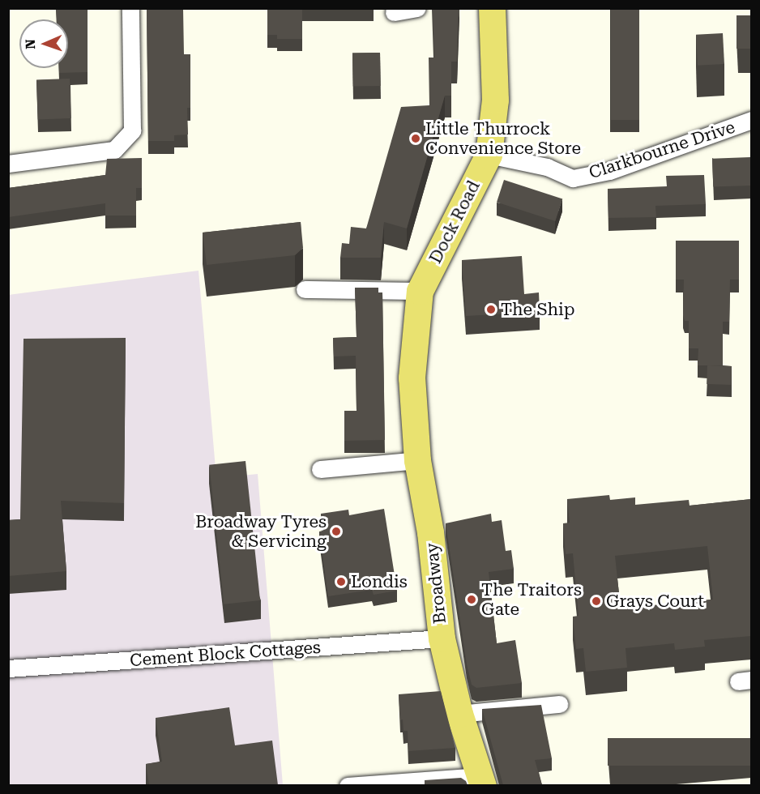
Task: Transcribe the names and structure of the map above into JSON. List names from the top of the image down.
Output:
{
  "streets": {
    "main road": ["Dock Road", "Broadway"],
    "street": ["Clarkbourne Drive", "Cement Block Cottages"]
  },
  "crossings": [
    ["Clarkbourne Drive", "Dock Road"],
    ["Dock Road", "Broadway"],
    ["Broadway", "Cement Block Cottages"]
  ],
  "places": [
    "Little Thurrock Convenience Store",
    "The Ship",
    "Broadway Tyres & Servicing",
    "Londis",
    "The Traitors Gate",
    "Grays Court"
  ],
  "north": "left"
}
